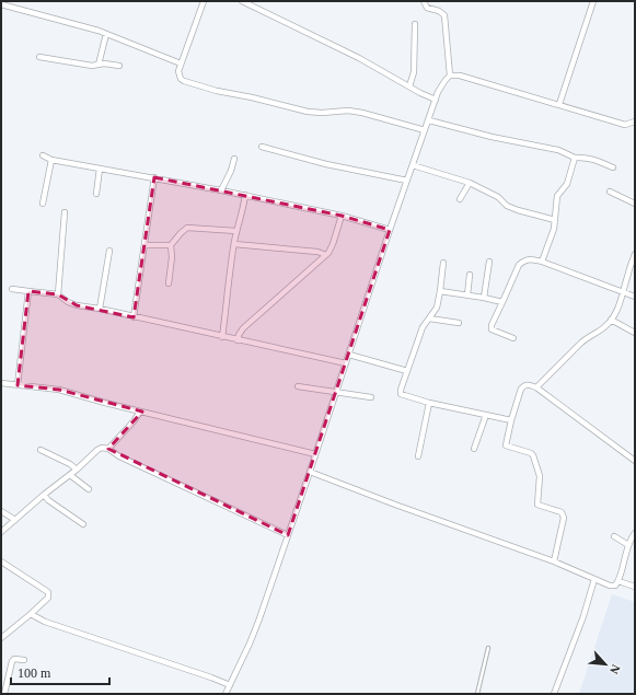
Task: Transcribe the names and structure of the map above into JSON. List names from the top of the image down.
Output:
{
  "scale_bar": "100 m",
  "north": "bottom right"
}
